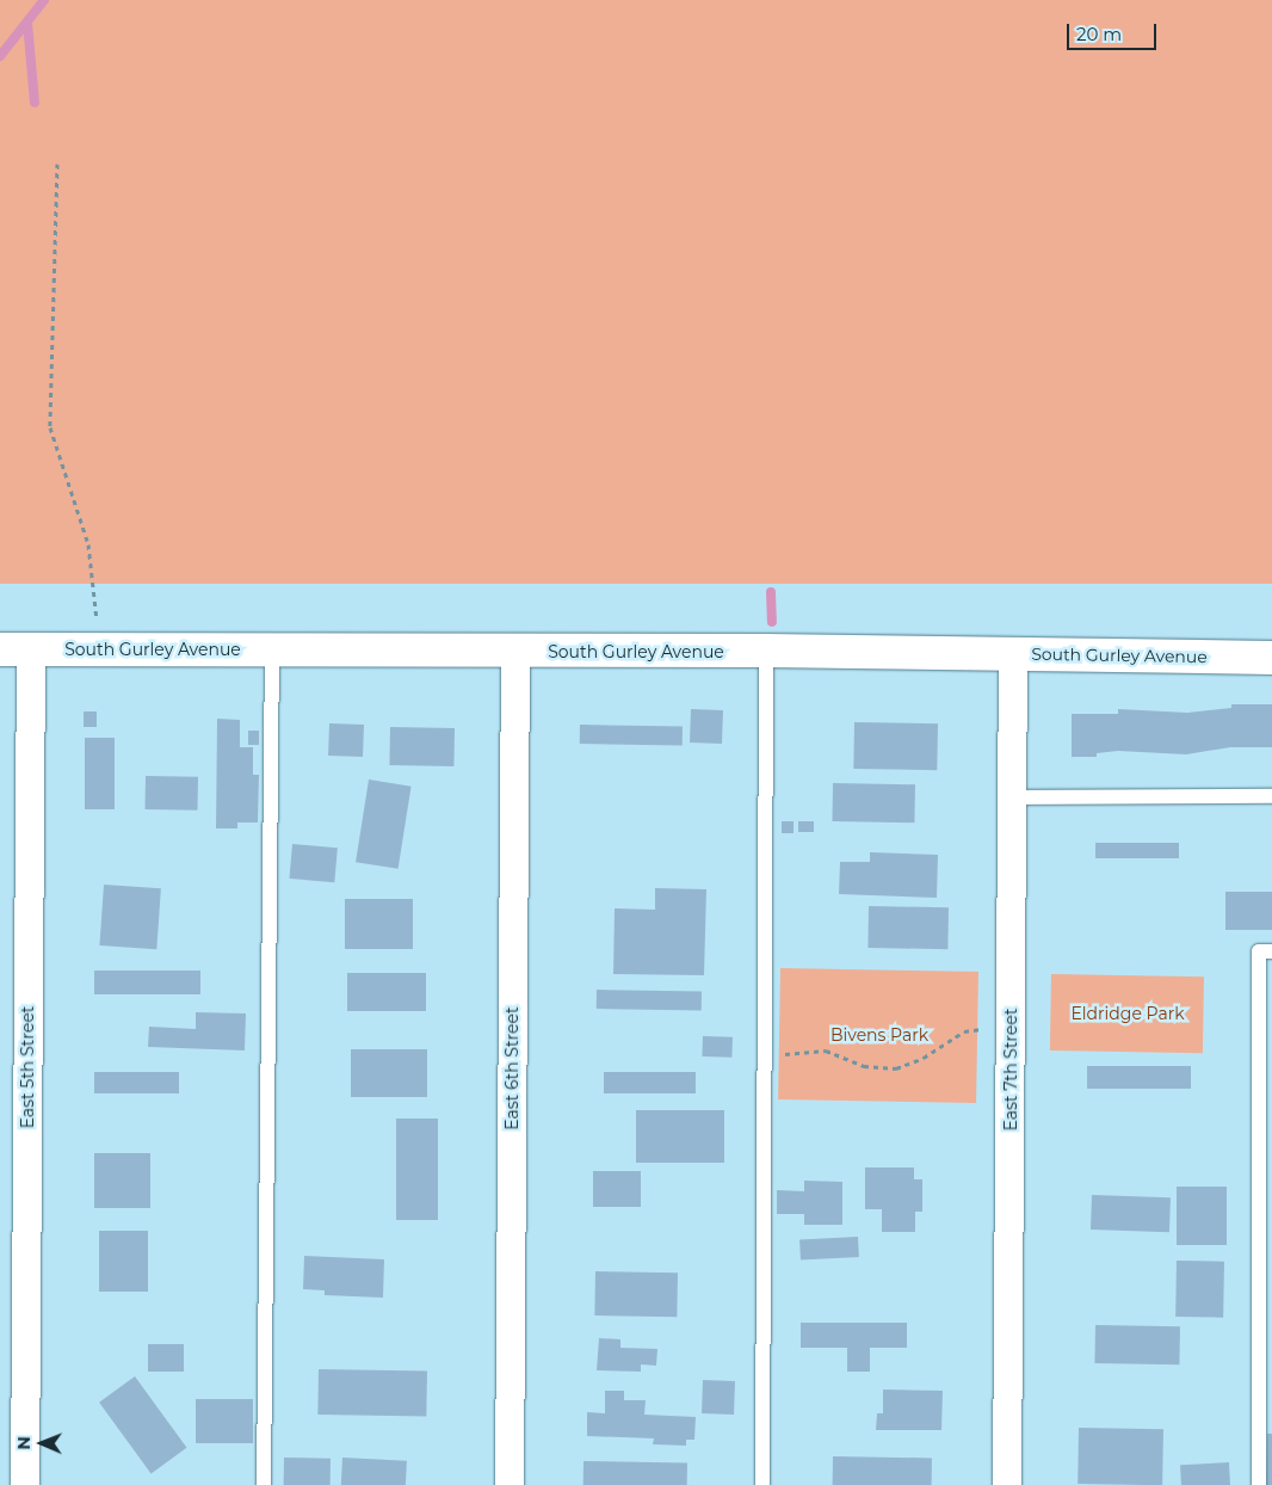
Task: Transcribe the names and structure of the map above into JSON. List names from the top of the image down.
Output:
{
  "streets": {
    "street": [
      "South Gurley Avenue",
      "East 5th Street",
      "East 6th Street",
      "East 7th Street"
    ]
  },
  "crossings": [
    ["South Gurley Avenue", "East 5th Street"],
    ["South Gurley Avenue", "East 6th Street"],
    ["South Gurley Avenue", "East 7th Street"]
  ],
  "parks": ["Eldridge Park", "Bivens Park"],
  "scale_bar": "20 m",
  "north": "left"
}
